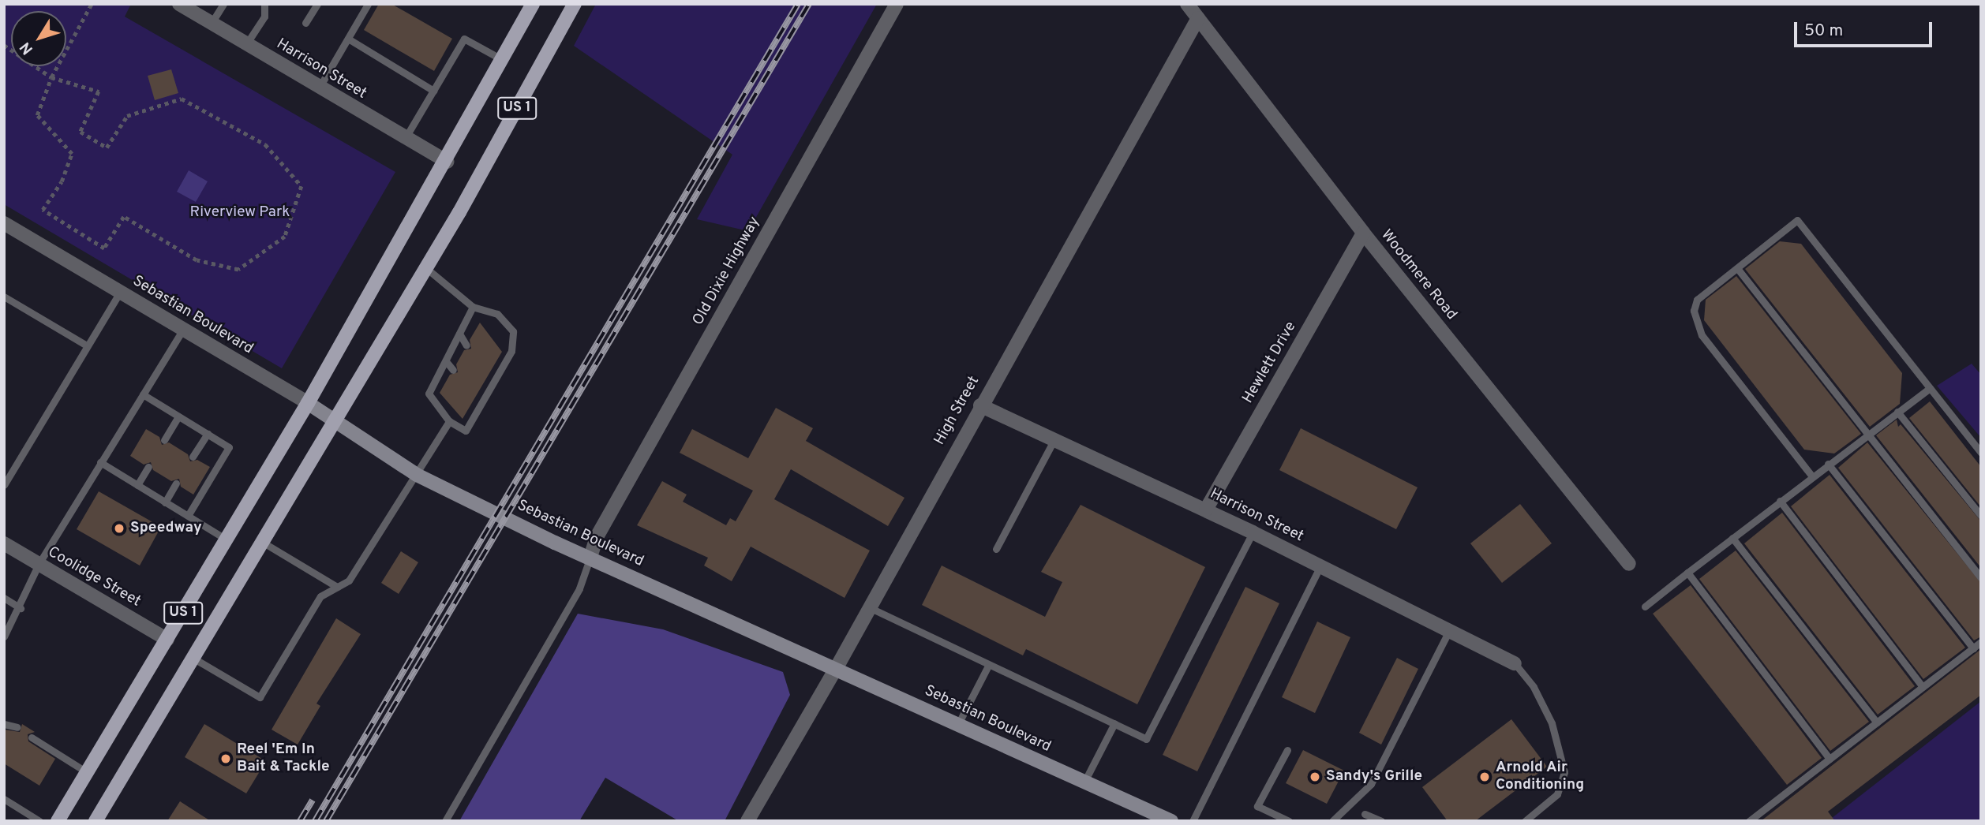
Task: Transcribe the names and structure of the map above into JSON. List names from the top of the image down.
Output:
{
  "streets": {
    "main road": ["US 1", "Sebastian Boulevard"],
    "street": [
      "Harrison Street",
      "Old Dixie Highway",
      "Woodmere Road",
      "Hewlett Drive",
      "High Street",
      "Coolidge Street"
    ]
  },
  "crossings": [
    ["Harrison Street", "US 1"],
    ["Harrison Street", "Hewlett Drive"],
    ["Harrison Street", "High Street"],
    ["US 1", "Sebastian Boulevard"],
    ["US 1", "Coolidge Street"],
    ["Old Dixie Highway", "Sebastian Boulevard"],
    ["Woodmere Road", "Hewlett Drive"],
    ["Woodmere Road", "High Street"],
    ["Sebastian Boulevard", "High Street"]
  ],
  "parks": ["Riverview Park"],
  "places": [
    "Speedway",
    "Reel 'Em In Bait & Tackle",
    "Sandy's Grille",
    "Arnold Air Conditioning"
  ],
  "scale_bar": "50 m",
  "north": "bottom left"
}
